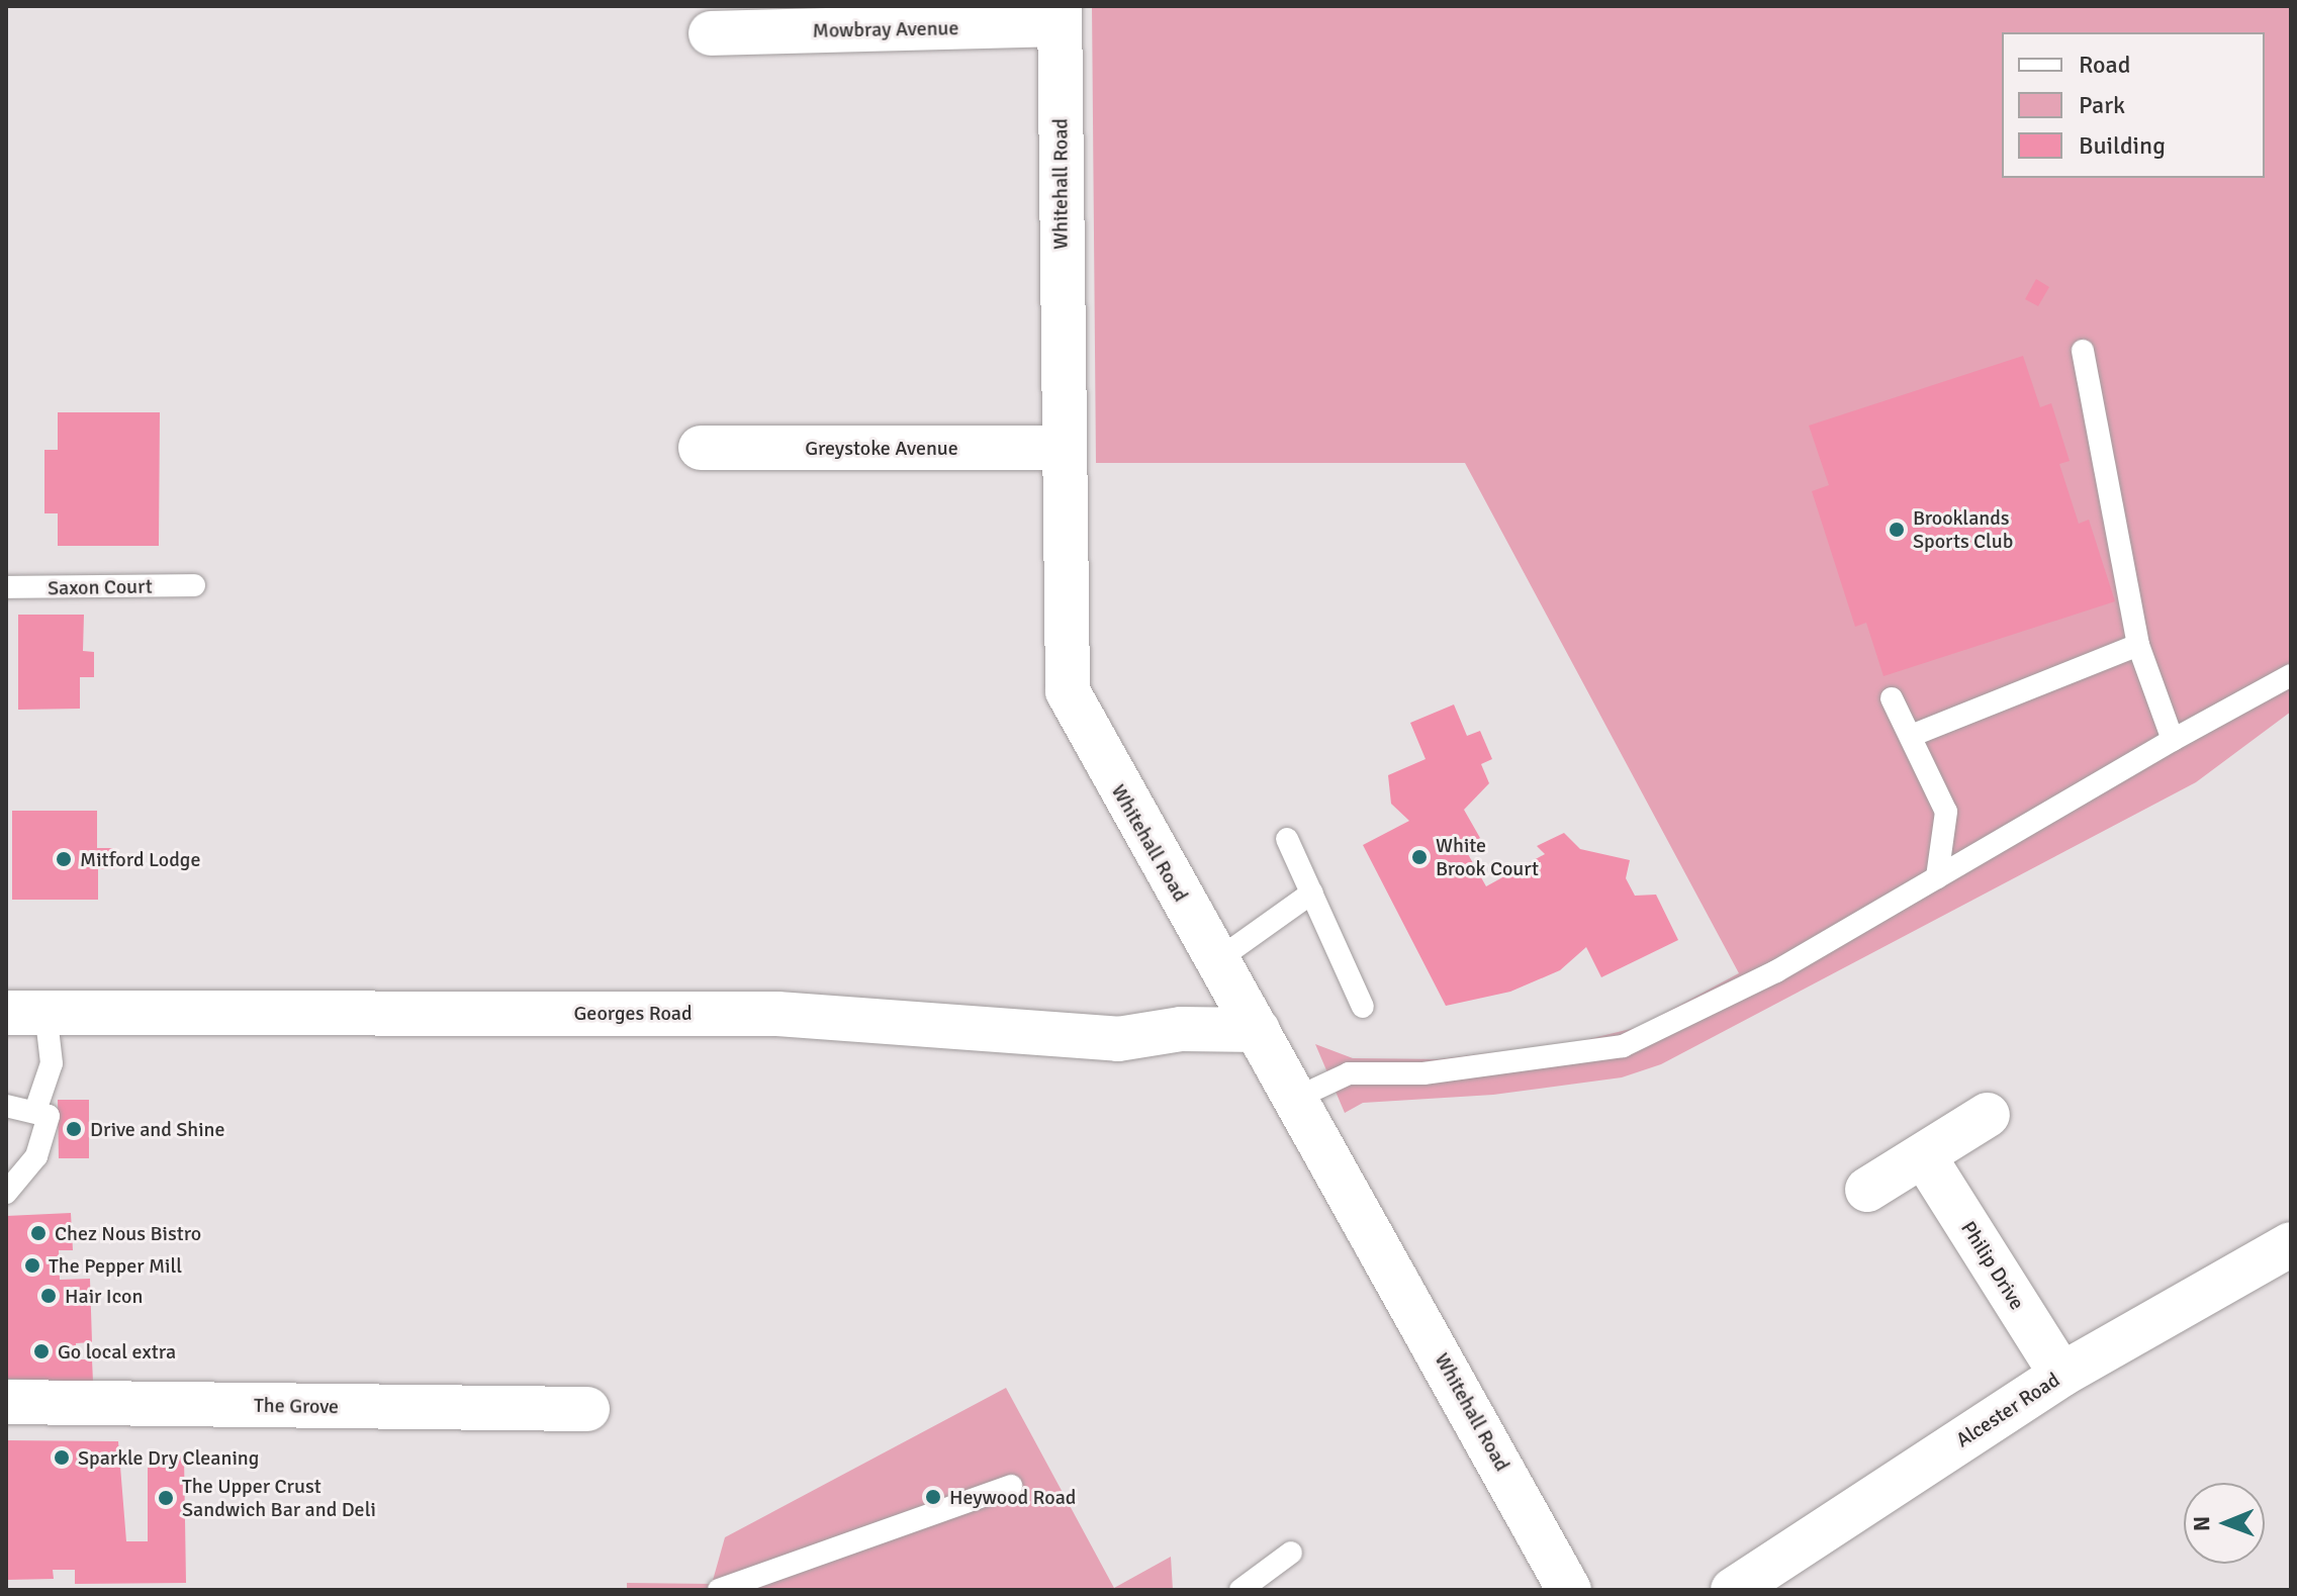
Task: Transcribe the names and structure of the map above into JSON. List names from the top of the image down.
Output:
{
  "streets": {
    "street": [
      "Mowbray Avenue",
      "Whitehall Road",
      "Greystoke Avenue",
      "Georges Road",
      "Philip Drive",
      "The Grove",
      "Alcester Road"
    ],
    "lane": ["Saxon Court"]
  },
  "crossings": [
    ["Mowbray Avenue", "Whitehall Road"],
    ["Whitehall Road", "Greystoke Avenue"],
    ["Whitehall Road", "Georges Road"],
    ["Philip Drive", "Alcester Road"]
  ],
  "places": [
    "Brooklands Sports Club",
    "White Brook Court",
    "Mitford Lodge",
    "Drive and Shine",
    "Chez Nous Bistro",
    "The Pepper Mill",
    "Hair Icon",
    "Go local extra",
    "Sparkle Dry Cleaning",
    "Heywood Road",
    "The Upper Crust Sandwich Bar and Deli"
  ],
  "legend": ["Road", "Park", "Building"],
  "north": "left"
}
